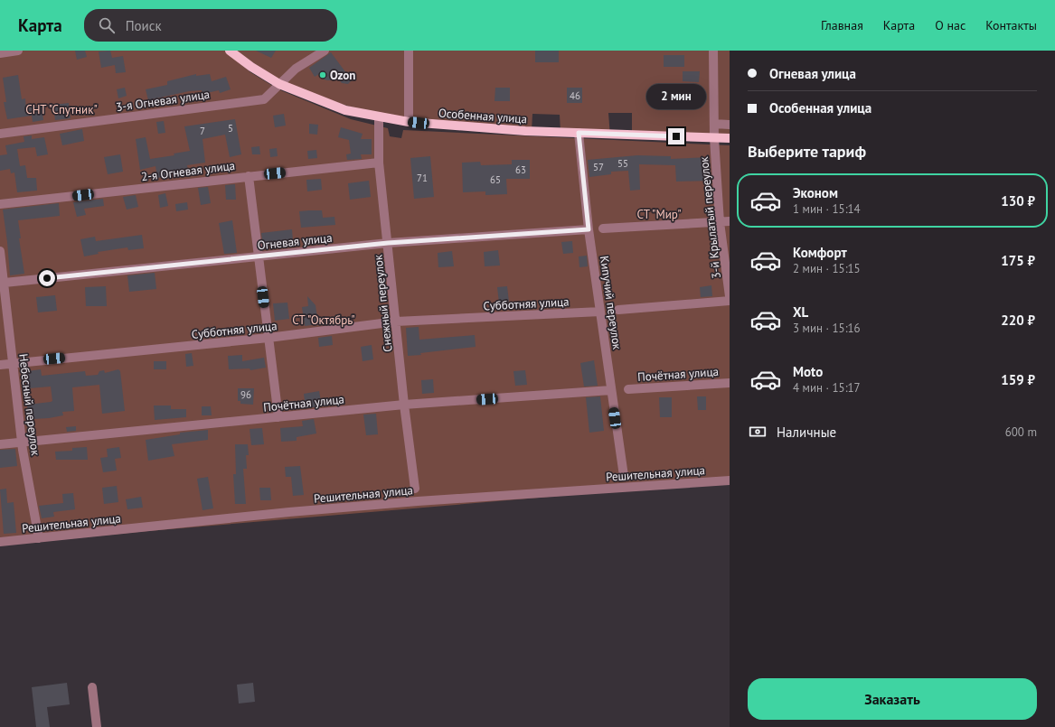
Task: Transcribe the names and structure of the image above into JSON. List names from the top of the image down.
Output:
{
  "streets": {
    "main road": ["Особенная улица"],
    "street": [
      "3-я Огневая улица",
      "2-я Огневая улица",
      "3-й Крылатый переулок",
      "Огневая улица",
      "Кипучий переулок",
      "Снежный переулок",
      "Субботняя улица",
      "Почётная улица",
      "Небесный переулок",
      "Решительная улица"
    ]
  },
  "crossings": [
    ["3-я Огневая улица", "Особенная улица"],
    ["Особенная улица", "3-й Крылатый переулок"],
    ["Особенная улица", "Кипучий переулок"],
    ["Особенная улица", "Снежный переулок"],
    ["2-я Огневая улица", "Снежный переулок"],
    ["Огневая улица", "Кипучий переулок"],
    ["Огневая улица", "Снежный переулок"],
    ["Огневая улица", "Небесный переулок"],
    ["Кипучий переулок", "Субботняя улица"],
    ["Кипучий переулок", "Почётная улица"],
    ["Снежный переулок", "Субботняя улица"],
    ["Снежный переулок", "Почётная улица"],
    ["Субботняя улица", "Небесный переулок"],
    ["Почётная улица", "Небесный переулок"],
    ["Небесный переулок", "Решительная улица"]
  ],
  "parks": ["СНТ \"Спутник\"", "СТ \"Мир\"", "СТ \"Октябрь\""],
  "places": ["Ozon"],
  "house_numbers": [
    "46",
    "5",
    "7",
    "55",
    "57",
    "63",
    "71",
    "65",
    "96"
  ],
  "page": {
    "header": "Карта",
    "search": "Поиск",
    "nav": [
      "Главная",
      "Карта",
      "О нас",
      "Контакты"
    ],
    "banner": ["Огневая улица", "Особенная улица"],
    "bubble": "2 мин",
    "heading": "Выберите тариф",
    "list": [
      {
        "name": "Эконом",
        "note": "1 мин · 15:14",
        "value": "130 ₽"
      },
      {
        "name": "Комфорт",
        "note": "2 мин · 15:15",
        "value": "175 ₽"
      },
      {
        "name": "XL",
        "note": "3 мин · 15:16",
        "value": "220 ₽"
      },
      {
        "name": "Moto",
        "note": "4 мин · 15:17",
        "value": "159 ₽"
      }
    ],
    "pay": ["Наличные", "600 m"],
    "buttons": "Заказать"
  }
}
